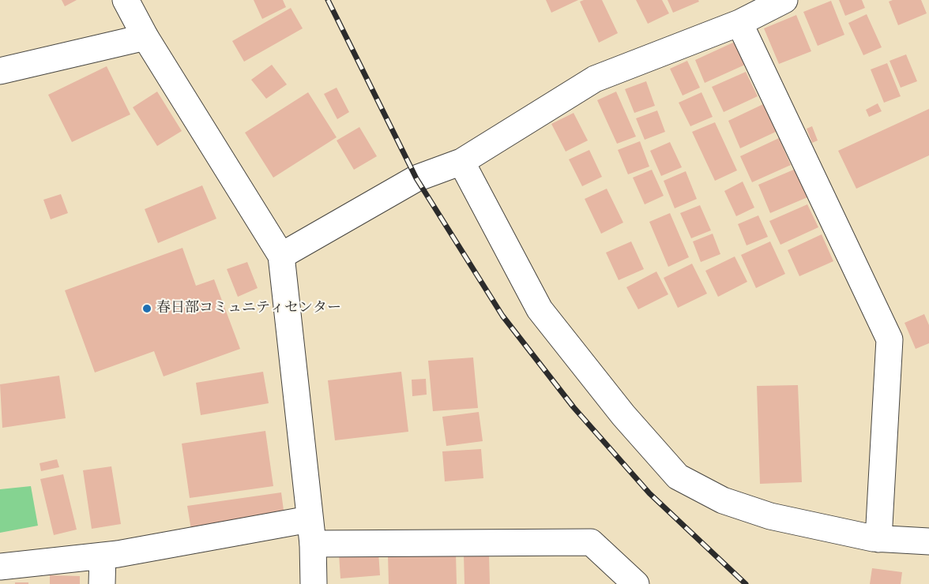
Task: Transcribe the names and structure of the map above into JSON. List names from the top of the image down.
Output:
{
  "places": ["春日部コミュニティセンター"]
}
